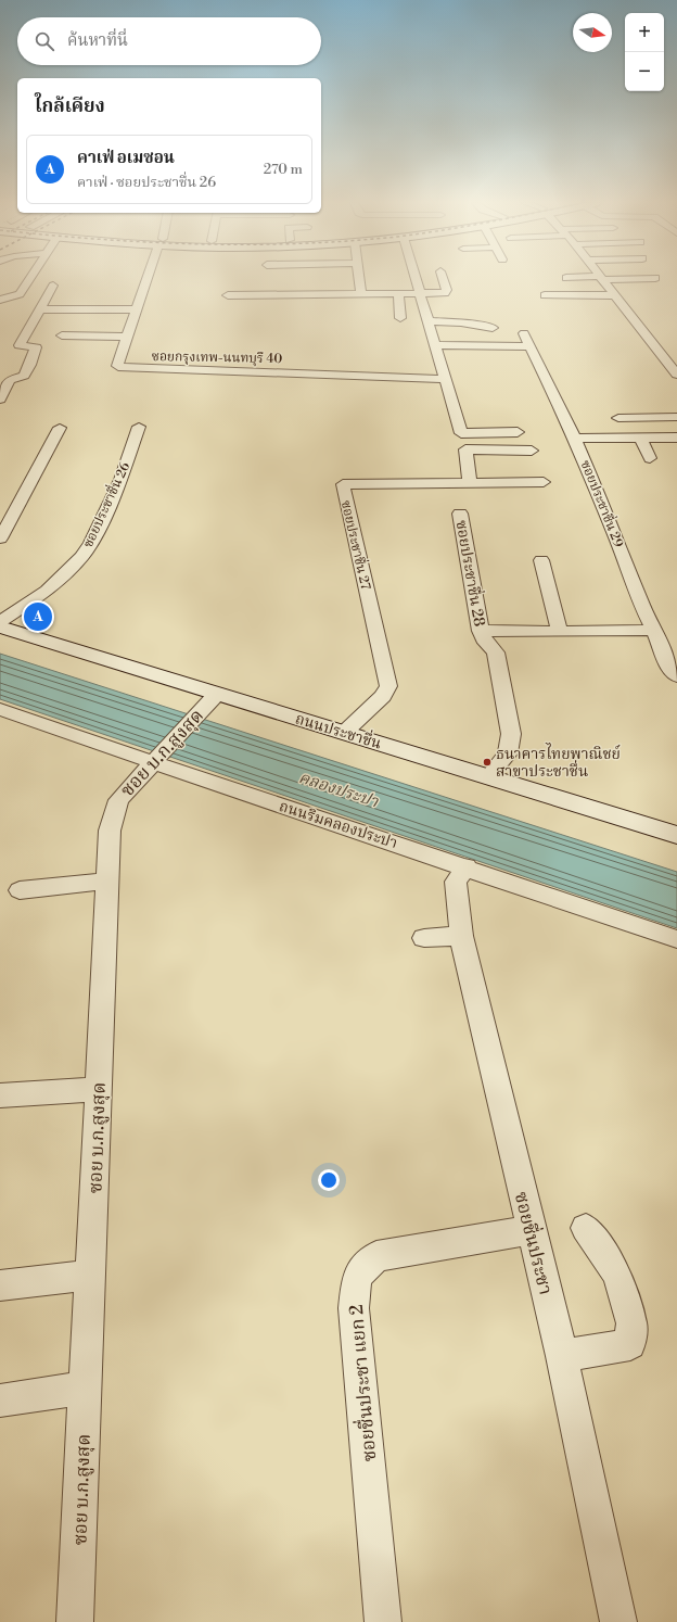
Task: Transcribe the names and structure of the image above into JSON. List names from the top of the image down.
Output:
{
  "streets": {
    "main road": ["ถนนประชาชื่น"],
    "street": [
      "ซอยกรุงเทพ-นนทบุรี 40",
      "ซอยประชาชื่น 29",
      "ซอยประชาชื่น 26",
      "ซอยประชาชื่น 27",
      "ซอยประชาชื่น 28",
      "ซอย บ.ก.สูงสุด",
      "ถนนริมคลองประปา",
      "ซอยชื่นประชา",
      "ซอยชื่นประชา แยก 2"
    ]
  },
  "crossings": [
    ["ซอยประชาชื่น 27", "ถนนประชาชื่น"],
    ["ซอยประชาชื่น 28", "ถนนประชาชื่น"],
    ["ถนนประชาชื่น", "ซอย บ.ก.สูงสุด"],
    ["ซอย บ.ก.สูงสุด", "ถนนริมคลองประปา"],
    ["ถนนริมคลองประปา", "ซอยชื่นประชา"],
    ["ซอยชื่นประชา", "ซอยชื่นประชา แยก 2"]
  ],
  "water": ["คลองประปา"],
  "places": ["ธนาคารไทยพาณิชย์ สาขาประชาชื่น"],
  "north": "right",
  "page": {
    "map_buttons": ["+", "−"],
    "search": "ค้นหาที่นี่",
    "heading": "ใกล้เคียง",
    "list": [
      {
        "mark": "A",
        "name": "คาเฟ่ อเมซอน",
        "note": "คาเฟ่ · ซอยประชาชื่น 26",
        "value": "270 m"
      }
    ],
    "pins": "A"
  }
}
